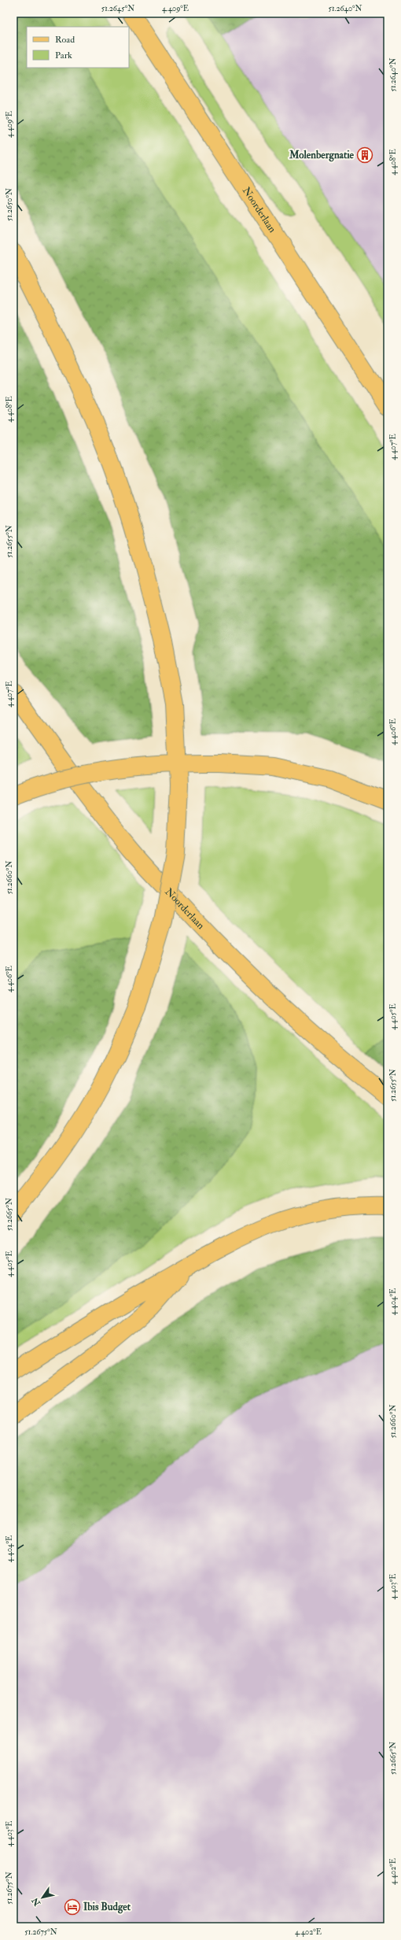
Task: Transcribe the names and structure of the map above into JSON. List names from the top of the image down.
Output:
{
  "streets": {
    "main road": ["Noorderlaan"]
  },
  "places": {
    "building": ["Molenbergnatie"],
    "hotel": ["Ibis Budget"]
  },
  "legend": ["Road", "Park"],
  "north": "bottom left",
  "coordinates": [
    "51.2645°N",
    "4.409°E",
    "51.2640°N",
    "4.408°E",
    "51.2650°N",
    "4.407°E",
    "51.2655°N",
    "4.406°E",
    "51.2660°N",
    "4.405°E",
    "51.2665°N",
    "4.404°E",
    "4.403°E",
    "4.402°E",
    "51.2675°N"
  ]
}
